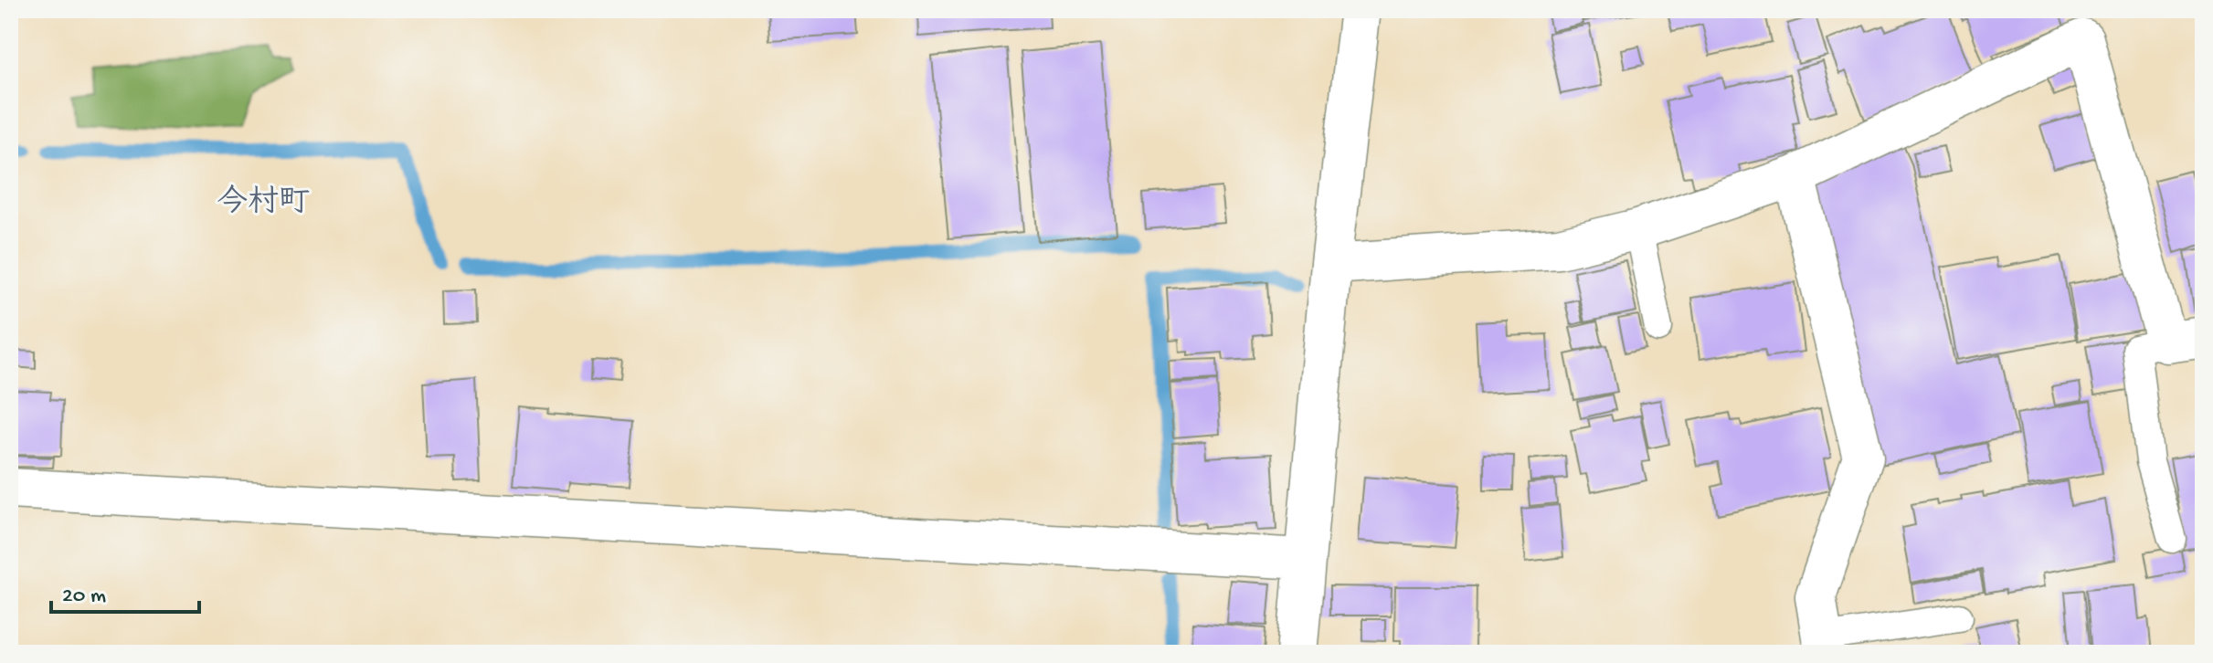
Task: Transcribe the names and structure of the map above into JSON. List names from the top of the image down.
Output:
{
  "districts": ["今村町"],
  "scale_bar": "20 m"
}
